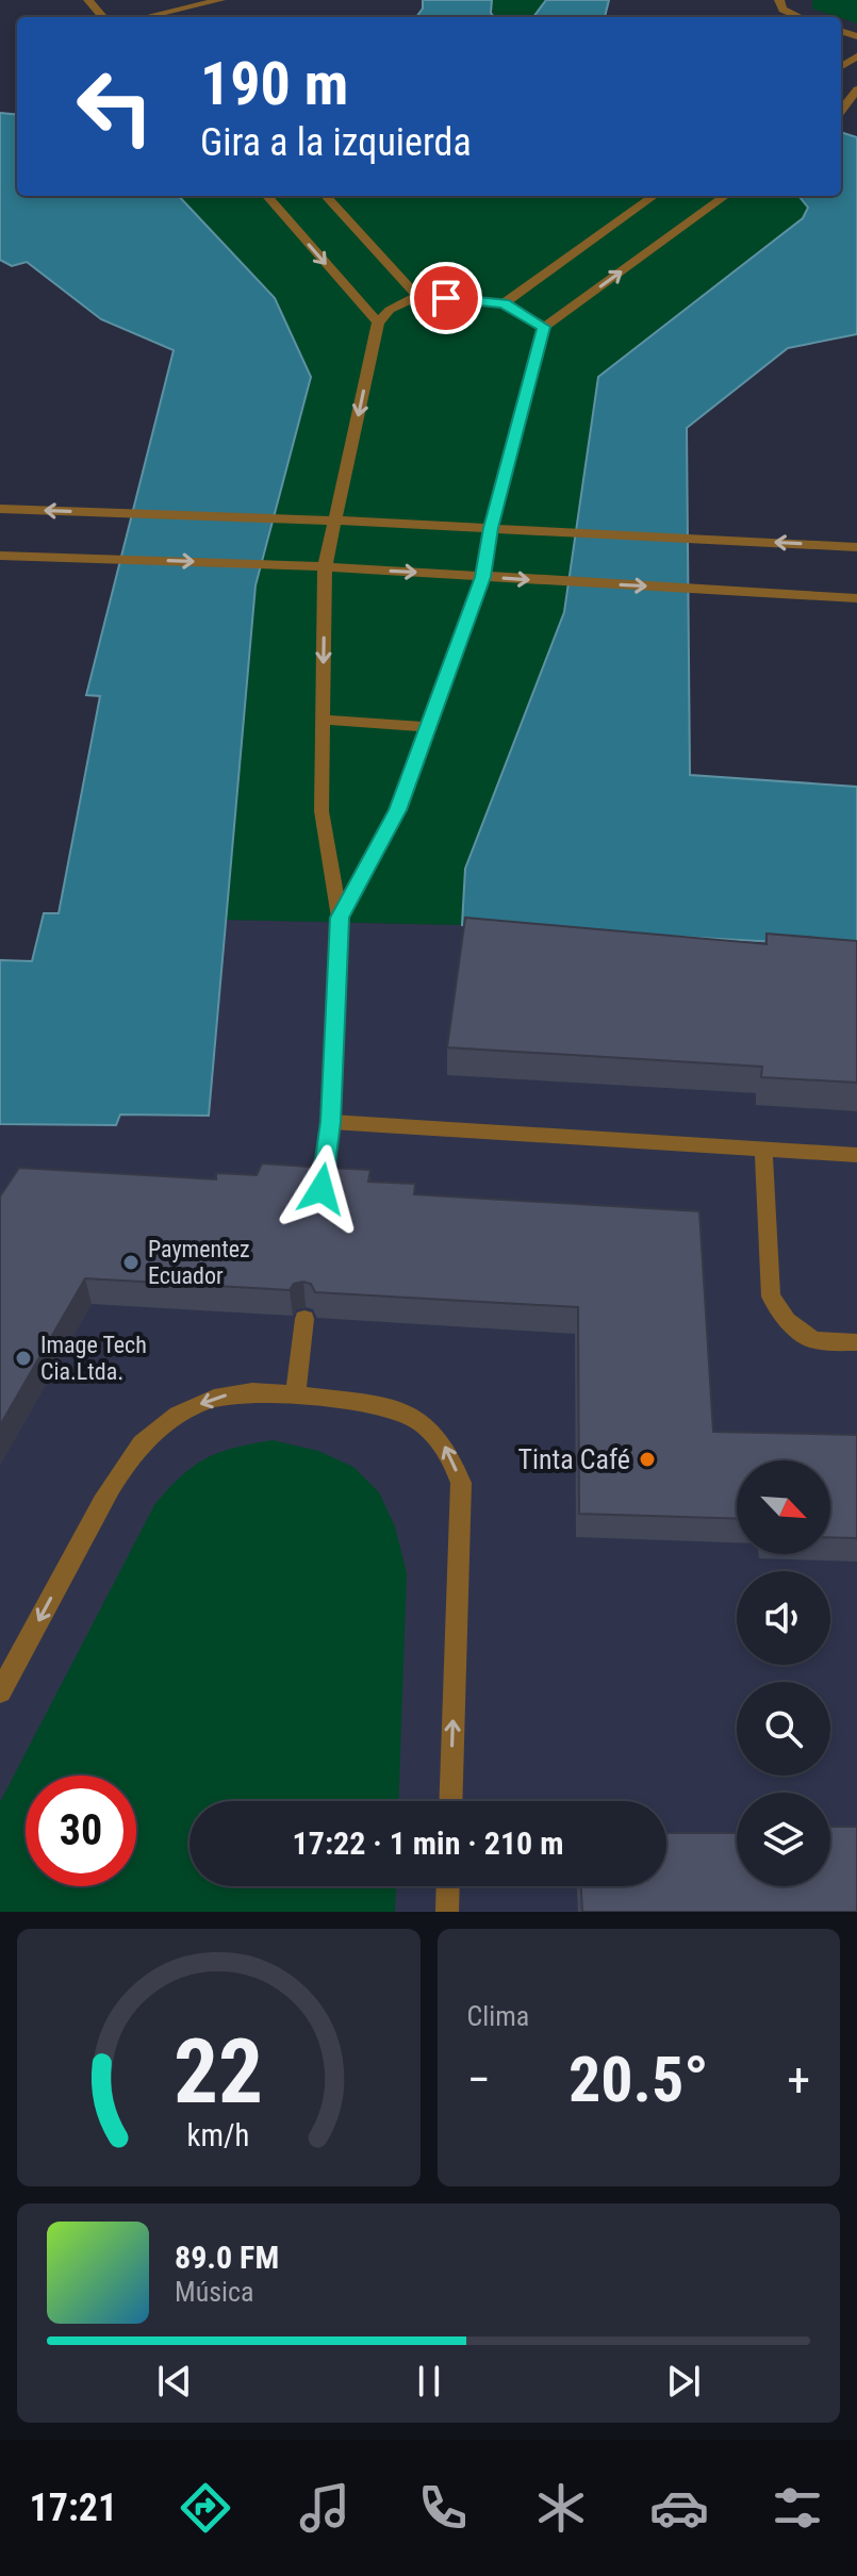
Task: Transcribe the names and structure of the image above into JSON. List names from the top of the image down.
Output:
{
  "places": ["Paymentez Ecuador", "Image Tech Cia.Ltda.", "Tinta Café"],
  "north": "bottom right",
  "page": {
    "turn": ["190 m", "Gira a la izquierda"],
    "limit": "30",
    "trip": "17:22 · 1 min · 210 m",
    "tile": "Clima",
    "heat": ["−", "20.5°", "+"],
    "song": ["89.0 FM", "Música"],
    "tabs": "17:21",
    "gauge": ["22", "km/h"]
  }
}
